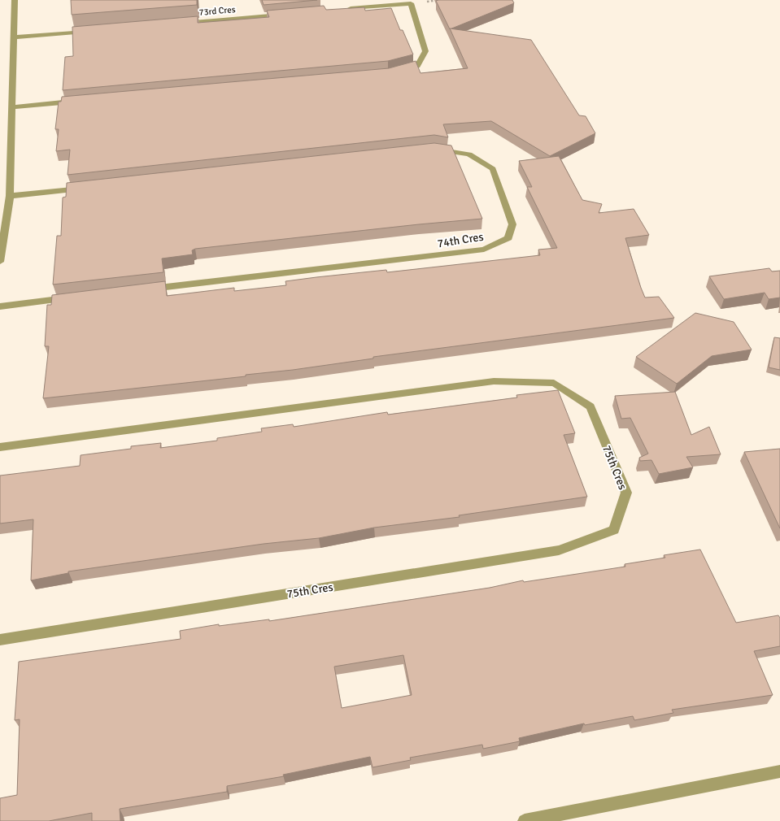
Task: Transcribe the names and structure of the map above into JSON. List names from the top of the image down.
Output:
{
  "streets": {
    "street": ["73rd Cres", "74th Cres", "75th Cres"]
  }
}
